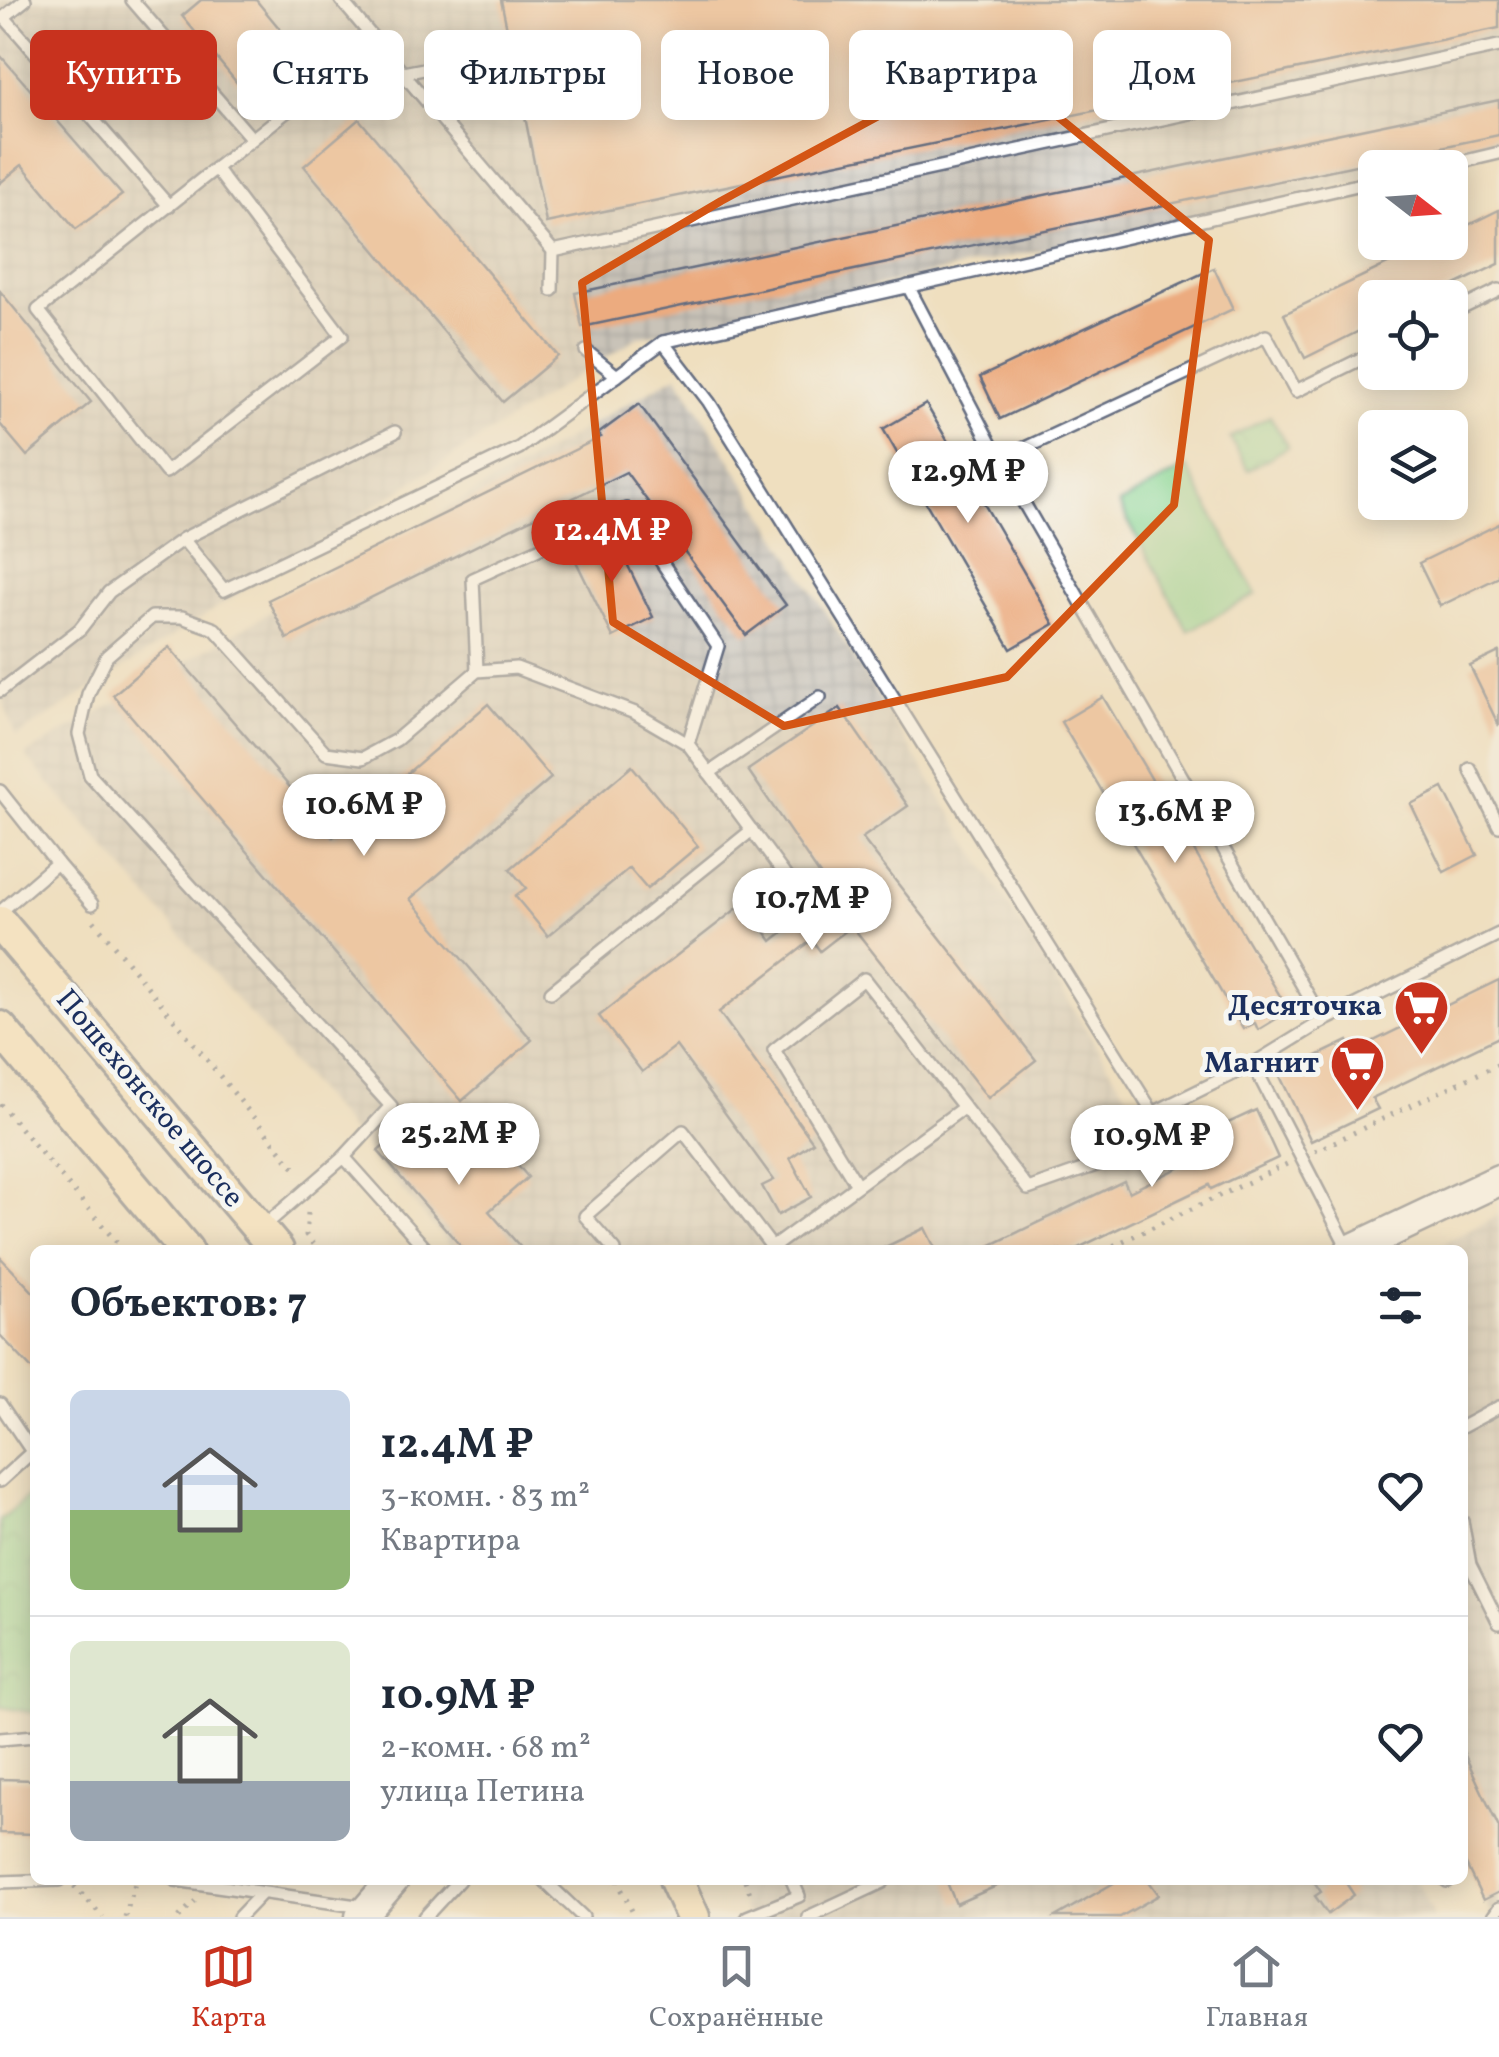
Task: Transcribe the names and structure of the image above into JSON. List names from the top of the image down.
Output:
{
  "streets": {
    "main road": ["Пошехонское шоссе"]
  },
  "places": {
    "supermarket": ["Десяточка", "Магнит"]
  },
  "north": "right",
  "page": {
    "chip": [
      "Купить",
      "Снять",
      "Фильтры",
      "Новое",
      "Квартира",
      "Дом"
    ],
    "price": [
      "12.9M ₽",
      "12.4M ₽",
      "10.6M ₽",
      "13.6M ₽",
      "10.7M ₽",
      "25.2M ₽",
      "10.9M ₽"
    ],
    "heading": "Объектов: 7",
    "list": [
      {
        "name": "12.4M ₽",
        "note": "3-комн. · 83 m² · Квартира"
      },
      {
        "name": "10.9M ₽",
        "note": "2-комн. · 68 m² · улица Петина"
      }
    ],
    "tabs": ["Карта", "Сохранённые", "Главная"]
  }
}
